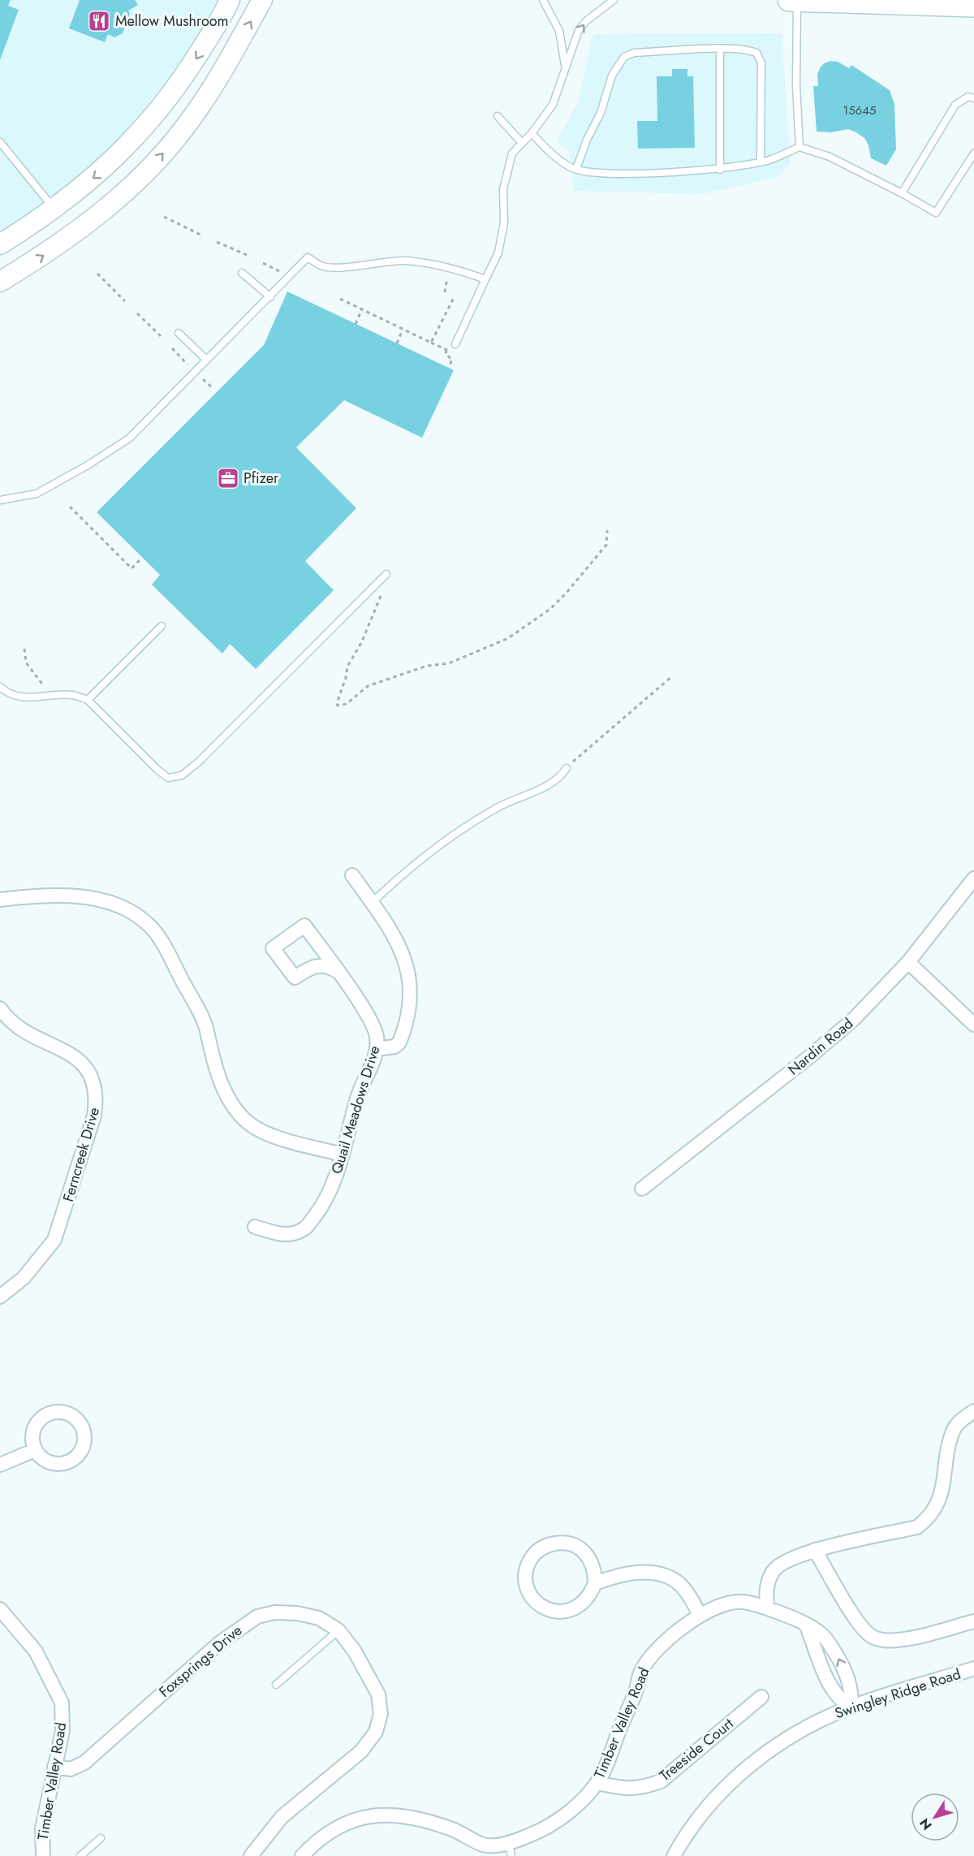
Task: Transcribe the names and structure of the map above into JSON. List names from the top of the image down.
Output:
{
  "streets": {
    "street": [
      "Nardin Road",
      "Quail Meadows Drive",
      "Ferncreek Drive",
      "Foxsprings Drive",
      "Swingley Ridge Road",
      "Timber Valley Road",
      "Treeside Court"
    ]
  },
  "crossings": [
    ["Foxsprings Drive", "Timber Valley Road"],
    ["Swingley Ridge Road", "Timber Valley Road"],
    ["Timber Valley Road", "Treeside Court"]
  ],
  "places": {
    "restaurant": ["Mellow Mushroom"],
    "office": ["Pfizer"]
  },
  "house_numbers": ["15645"],
  "north": "bottom left"
}
